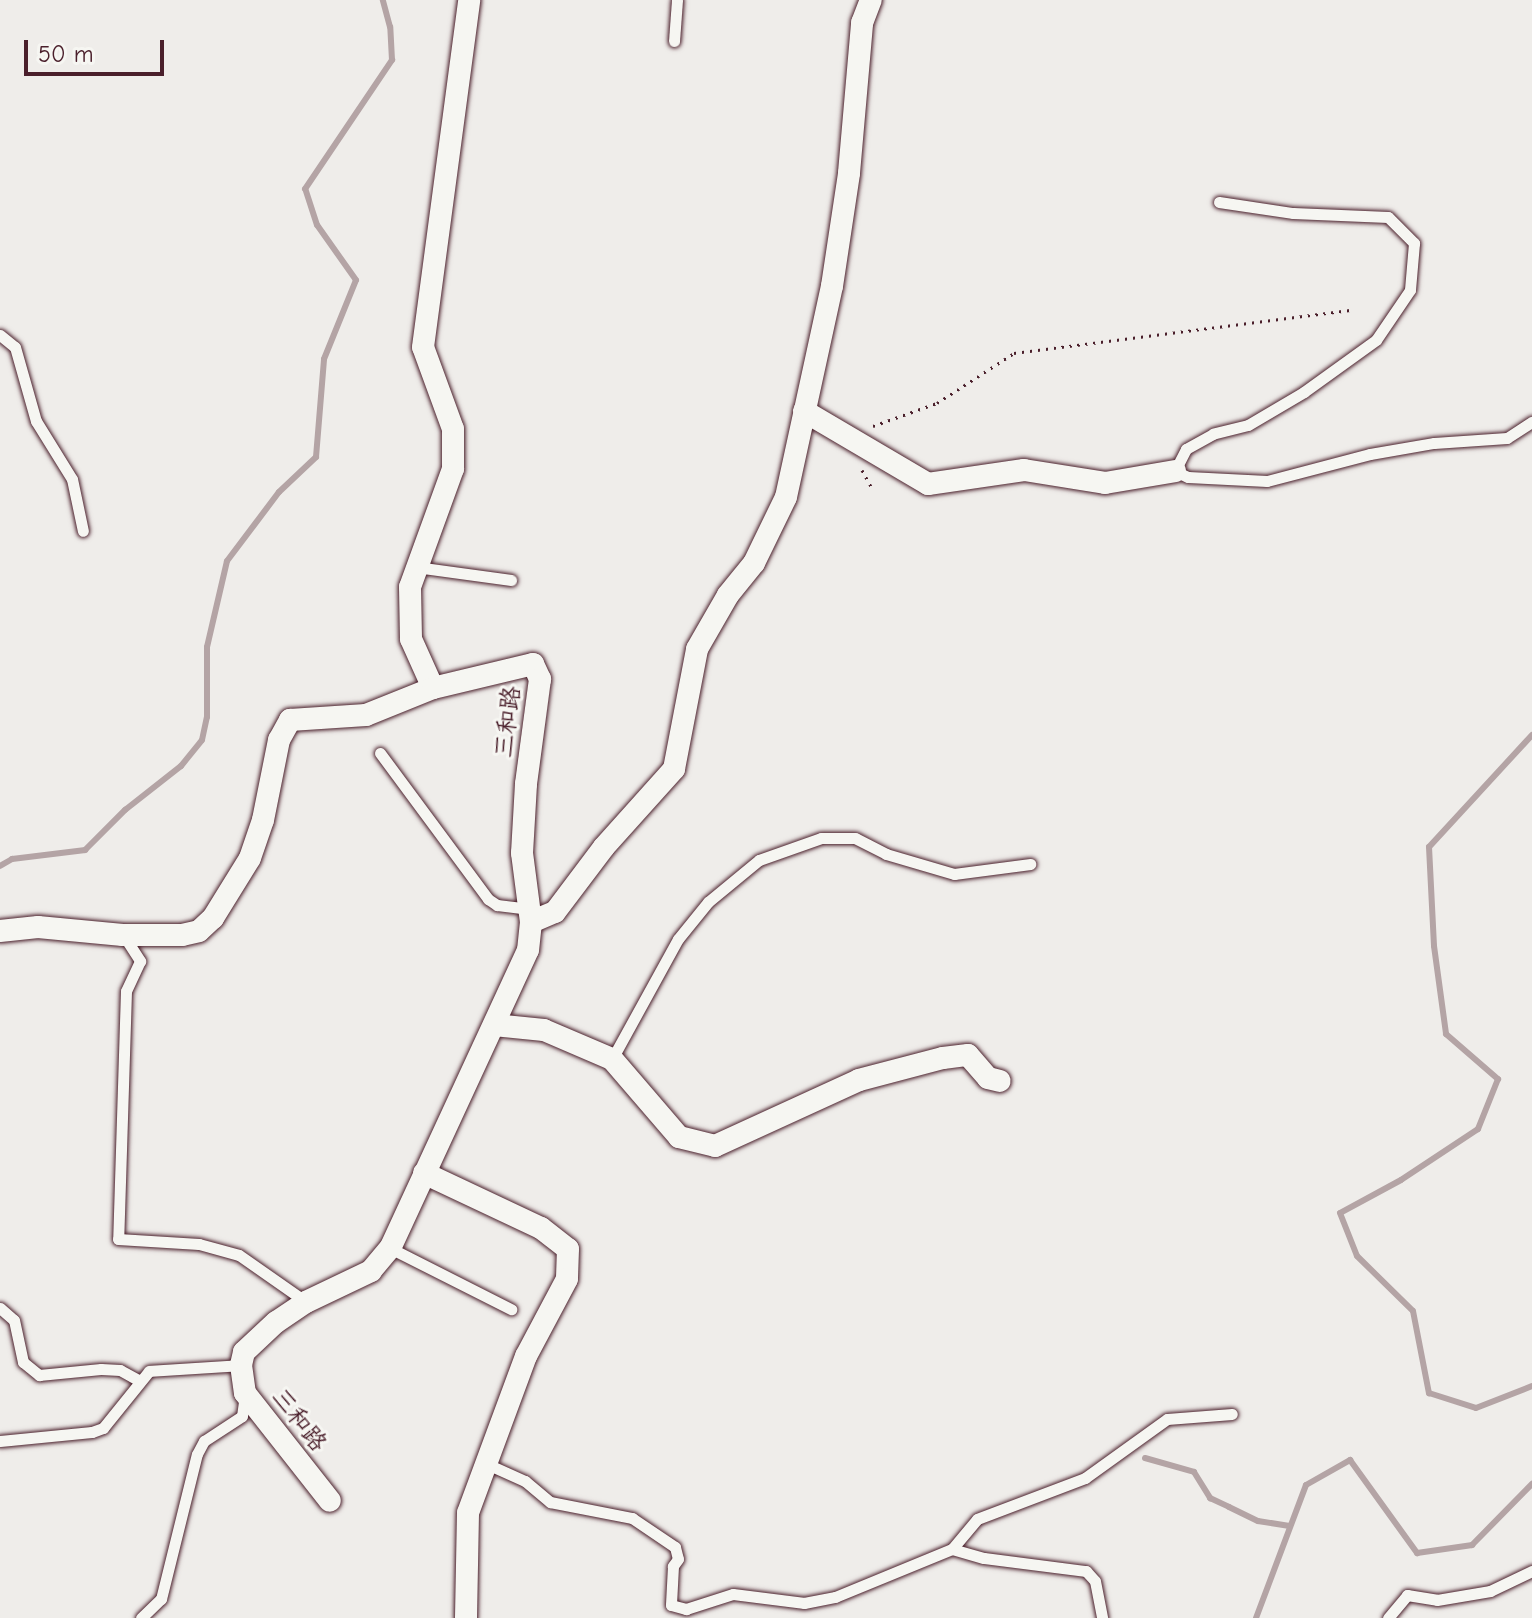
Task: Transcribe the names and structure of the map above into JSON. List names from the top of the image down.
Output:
{
  "streets": {
    "street": ["三和路"]
  },
  "scale_bar": "50 m"
}
